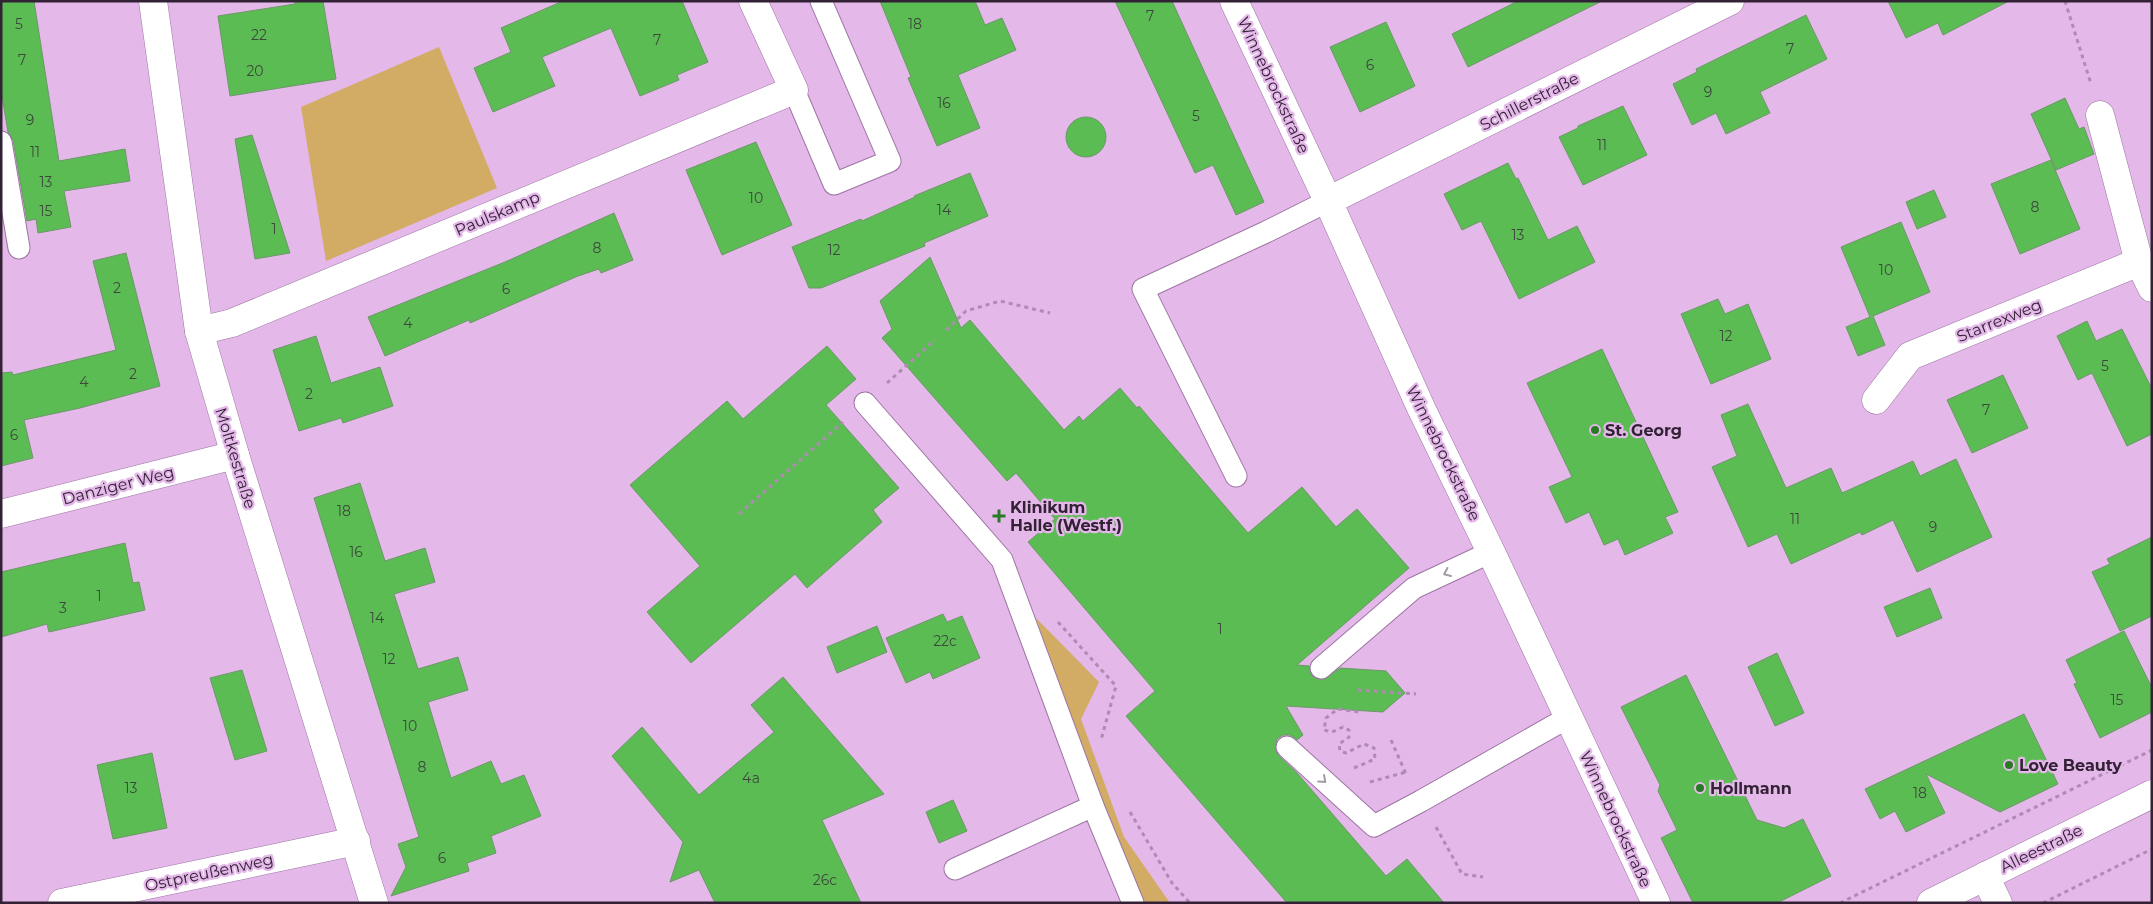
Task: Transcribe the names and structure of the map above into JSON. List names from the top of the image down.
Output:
{
  "streets": {
    "street": [
      "Winnebrockstraße",
      "Schillerstraße",
      "Paulskamp",
      "Starrexweg",
      "Moltkestraße",
      "Danziger Weg",
      "Alleestraße",
      "Ostpreußenweg"
    ]
  },
  "crossings": [
    ["Winnebrockstraße", "Schillerstraße"],
    ["Paulskamp", "Moltkestraße"],
    ["Moltkestraße", "Danziger Weg"],
    ["Moltkestraße", "Ostpreußenweg"]
  ],
  "places": {
    "other": ["St. Georg", "Love Beauty", "Hollmann"],
    "health": ["Klinikum Halle (Westf.)"]
  },
  "house_numbers": [
    "7",
    "5",
    "18",
    "22",
    "7",
    "7",
    "7",
    "6",
    "20",
    "9",
    "16",
    "5",
    "9",
    "11",
    "11",
    "13",
    "10",
    "8",
    "14",
    "15",
    "1",
    "13",
    "8",
    "12",
    "10",
    "2",
    "6",
    "4",
    "12",
    "5",
    "2",
    "4",
    "2",
    "7",
    "6",
    "18",
    "11",
    "9",
    "16",
    "1",
    "3",
    "14",
    "1",
    "22c",
    "12",
    "15",
    "10",
    "8",
    "4a",
    "13",
    "18",
    "6",
    "26c"
  ]
}
